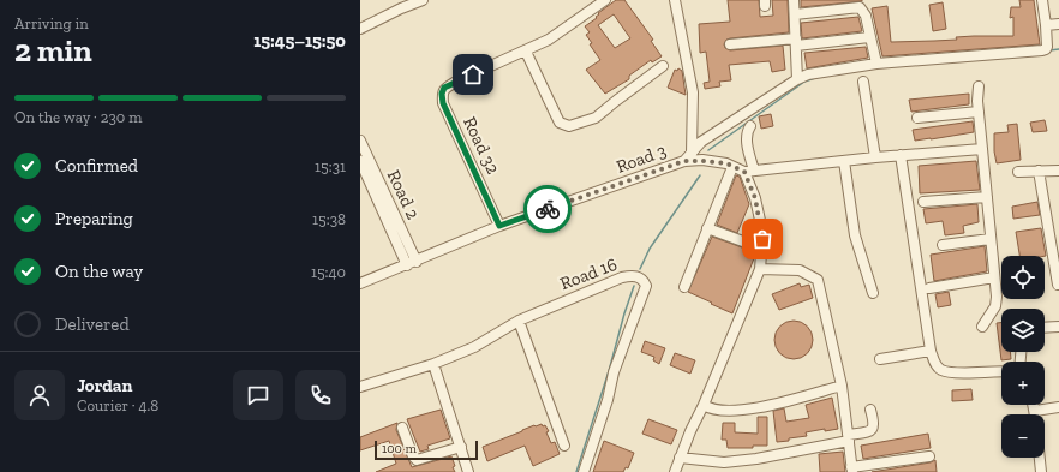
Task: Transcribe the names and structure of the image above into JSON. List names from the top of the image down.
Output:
{
  "streets": {
    "street": [
      "Road 32",
      "Road 3",
      "Road 2",
      "Road 16"
    ]
  },
  "crossings": [
    ["Road 32", "Road 3"],
    ["Road 3", "Road 2"]
  ],
  "scale_bar": "100 m",
  "page": {
    "heading": ["2 min", "Arriving in", "15:45–15:50"],
    "panel": ["Jordan", "Courier · 4.8"],
    "bar": "On the way · 230 m",
    "list": [
      ["Confirmed", "15:31"],
      ["Preparing", "15:38"],
      ["On the way", "15:40"],
      "Delivered"
    ],
    "map_buttons": ["+", "−"],
    "scale": "100 m"
  }
}
